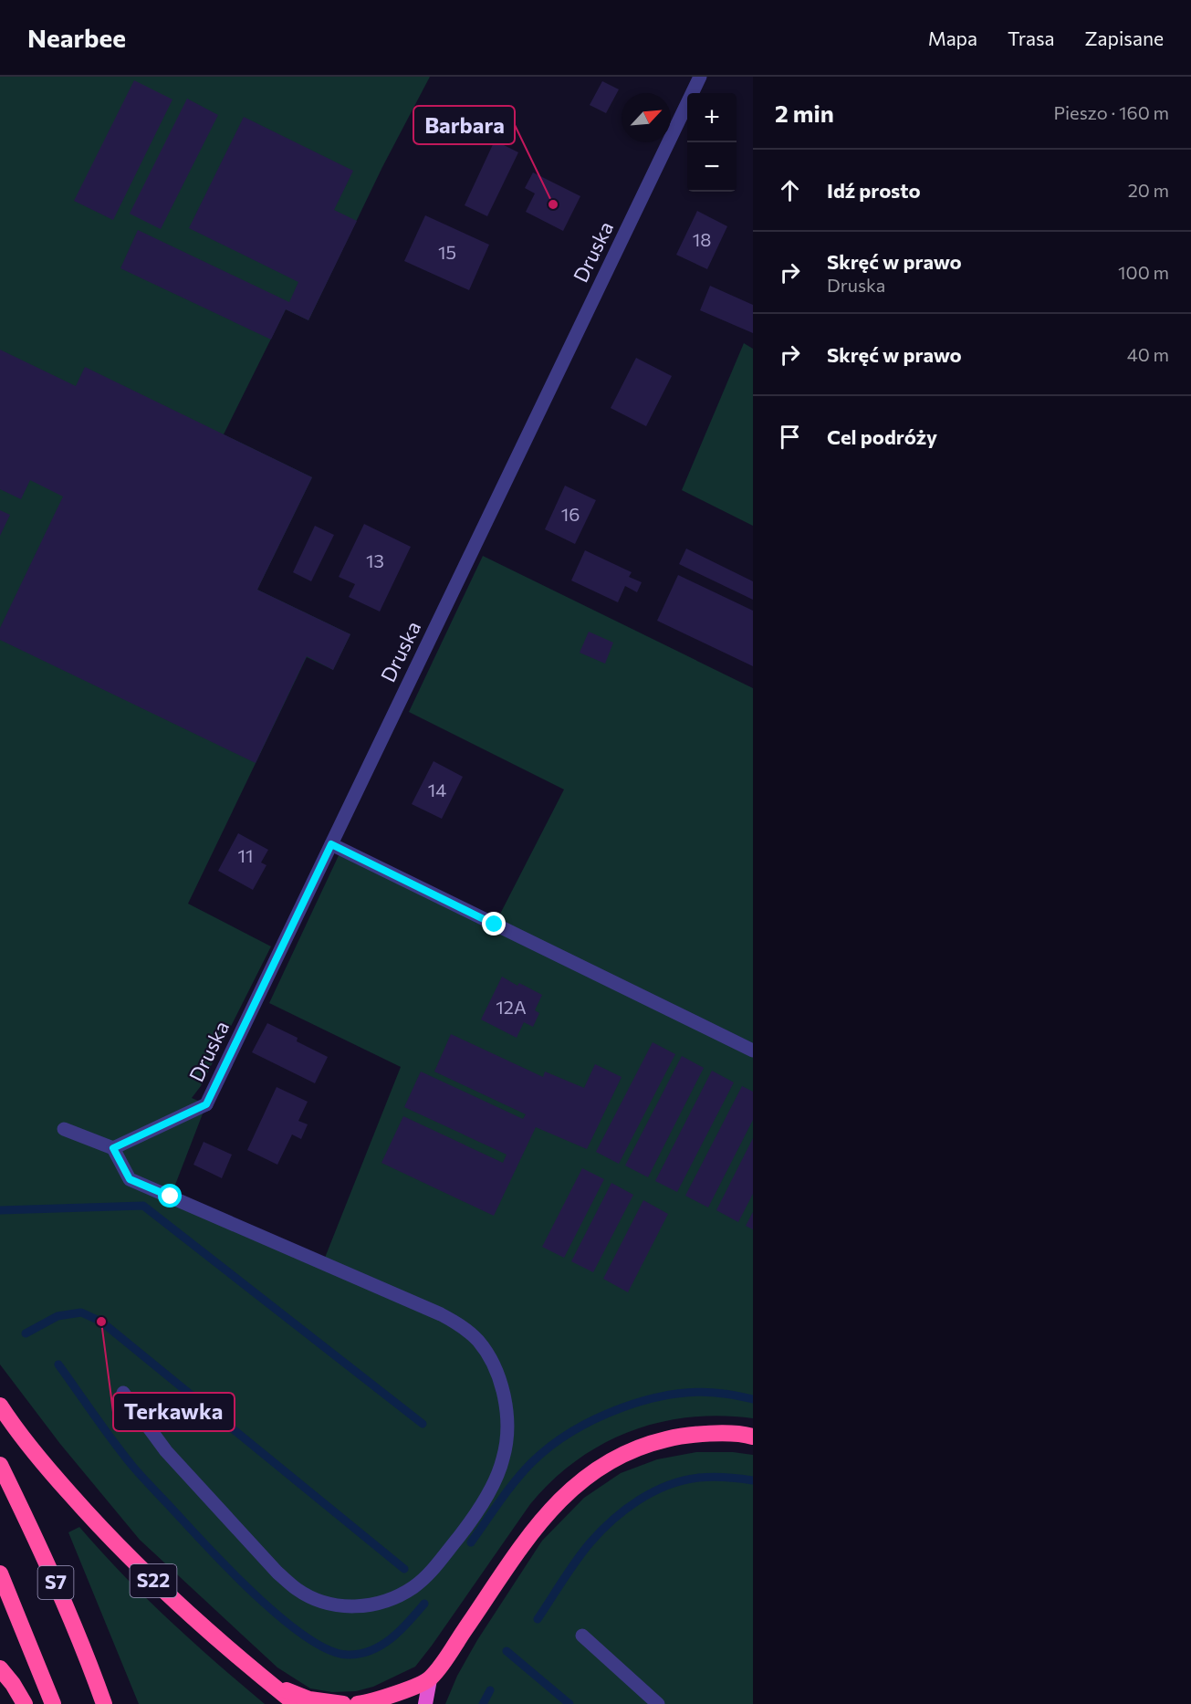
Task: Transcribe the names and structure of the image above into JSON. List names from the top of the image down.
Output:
{
  "streets": {
    "highway": ["S22", "S7"],
    "street": ["Druska"]
  },
  "places": ["Barbara", "Terkawka"],
  "house_numbers": [
    "18",
    "15",
    "16",
    "13",
    "14",
    "11",
    "12A"
  ],
  "north": "top right",
  "page": {
    "header": "Nearbee",
    "nav": ["Mapa", "Trasa", "Zapisane"],
    "heading": ["2 min", "Pieszo · 160 m"],
    "map_buttons": ["+", "−"],
    "list": [
      ["Idź prosto", "20 m"],
      ["Skręć w prawo", "Druska", "100 m"],
      ["Skręć w prawo", "40 m"],
      "Cel podróży"
    ]
  }
}
